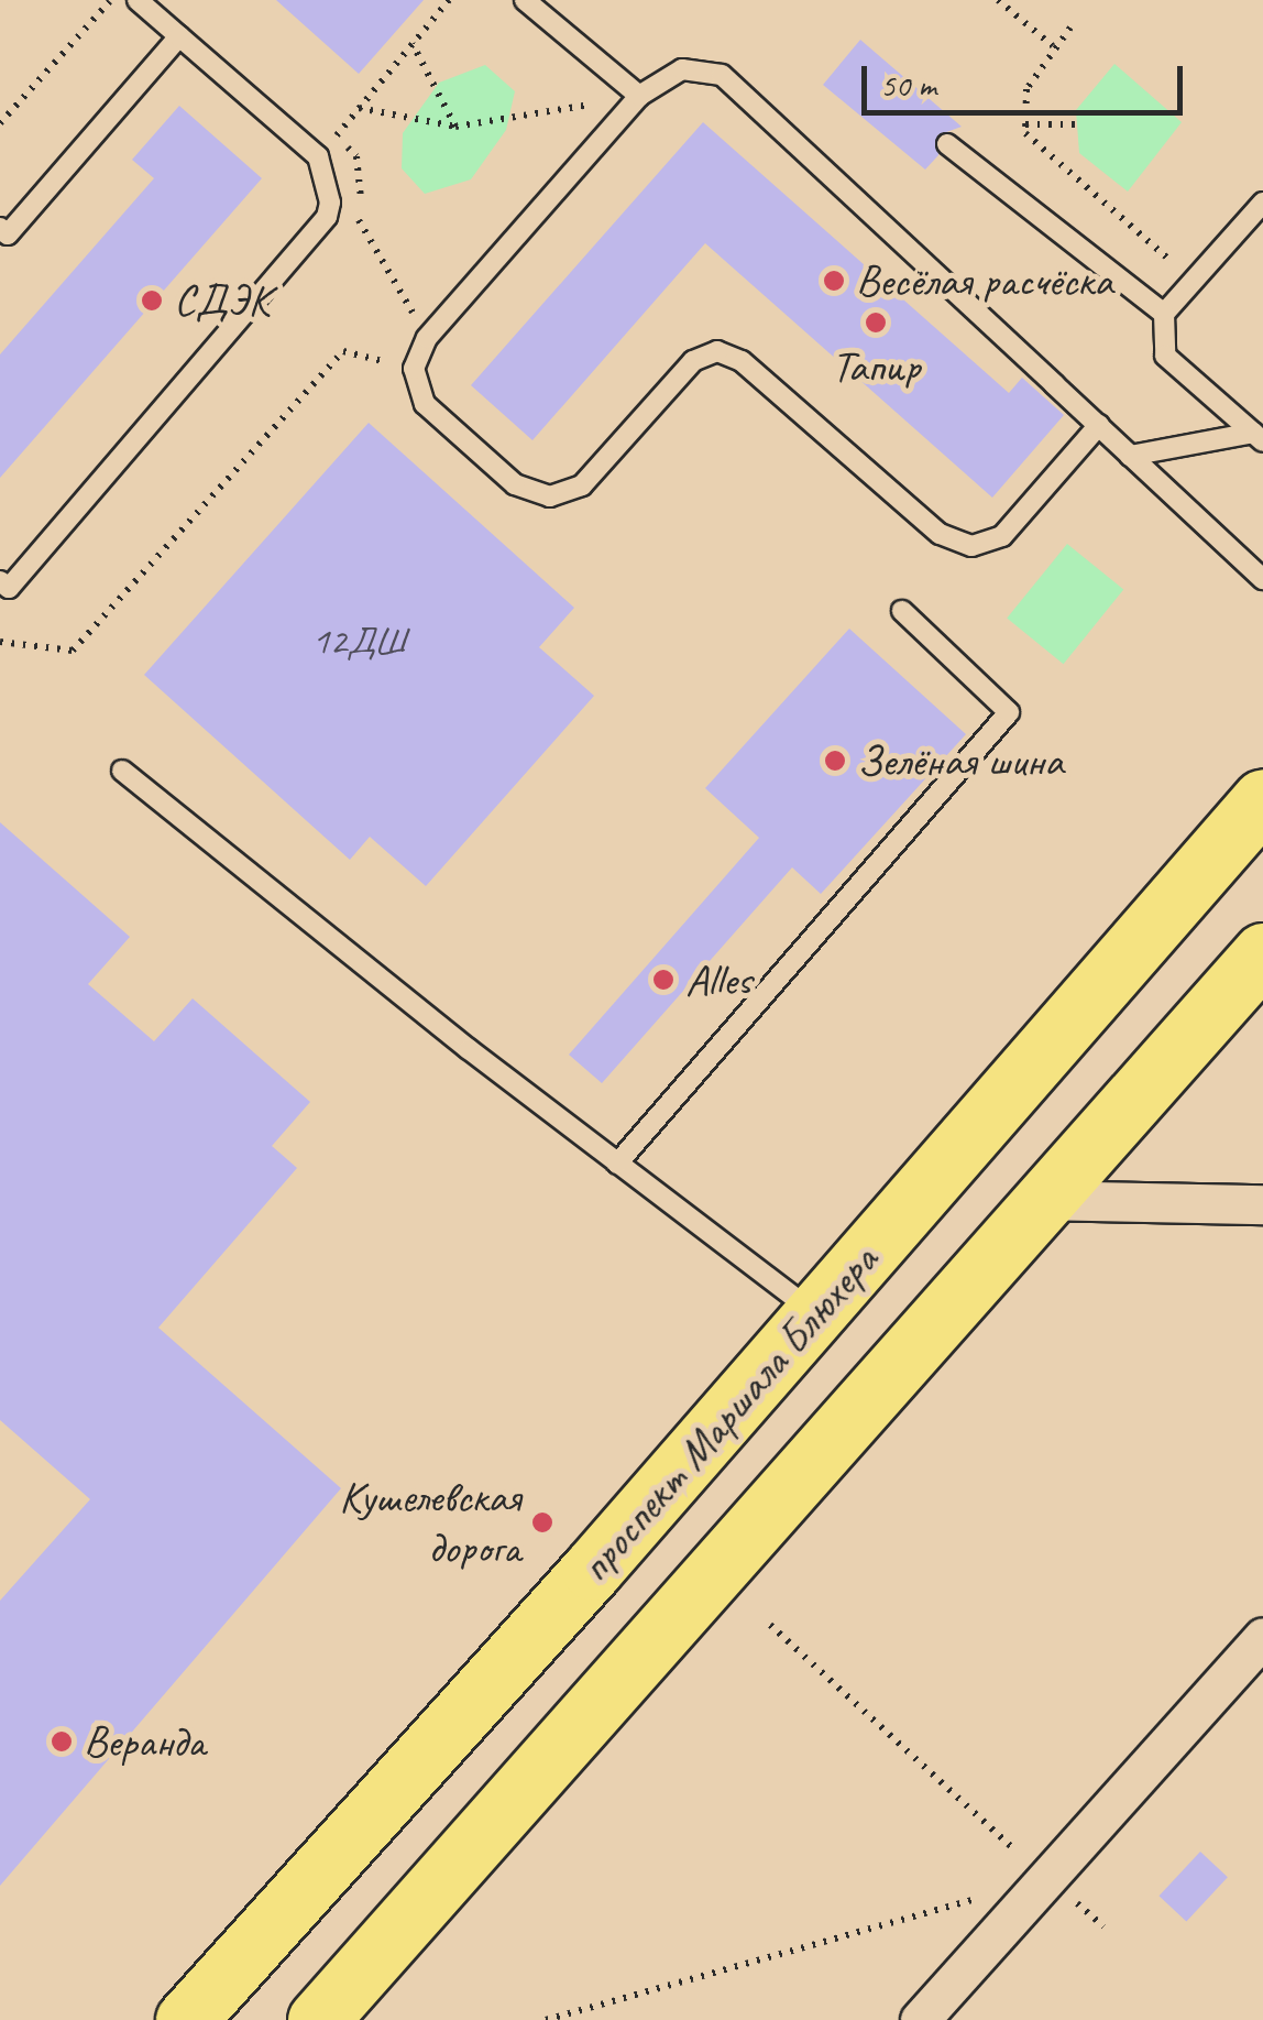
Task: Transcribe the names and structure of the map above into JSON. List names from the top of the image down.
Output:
{
  "streets": {
    "main road": ["проспект Маршала Блюхера"]
  },
  "places": [
    "Весёлая расчёска",
    "СДЭК",
    "Тапир",
    "Зелёная шина",
    "Alles",
    "Кушелевская дорога",
    "Веранда"
  ],
  "house_numbers": ["12ДШ"],
  "scale_bar": "50 m"
}
